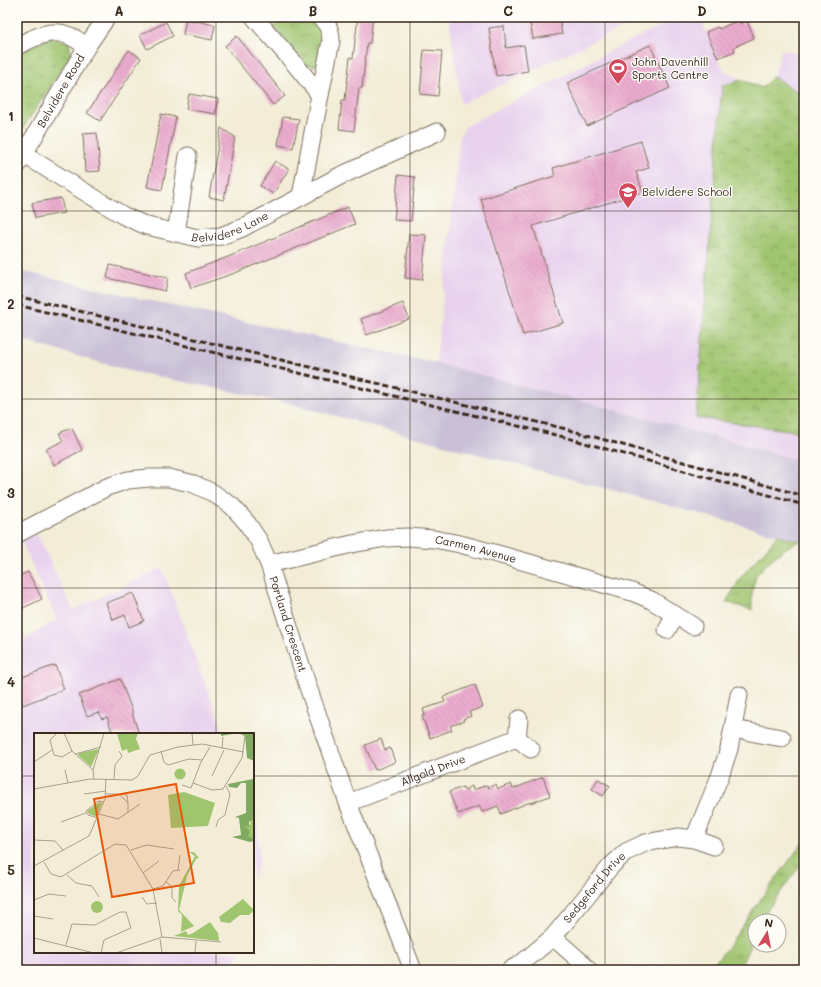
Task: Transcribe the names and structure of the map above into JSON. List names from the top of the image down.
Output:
{
  "streets": {
    "street": [
      "Belvidere Road",
      "Belvidere Lane",
      "Carmen Avenue",
      "Portland Crescent",
      "Allgold Drive",
      "Sedgeford Drive"
    ]
  },
  "crossings": [
    ["Belvidere Road", "Belvidere Lane"],
    ["Carmen Avenue", "Portland Crescent"],
    ["Portland Crescent", "Allgold Drive"]
  ],
  "places": {
    "sports": ["John Davenhill Sports Centre"],
    "school or university": ["Belvidere School"]
  },
  "north": "top",
  "grid": {
    "columns": [
      "A",
      "B",
      "C",
      "D"
    ],
    "rows": [
      "1",
      "2",
      "3",
      "4",
      "5"
    ]
  }
}
